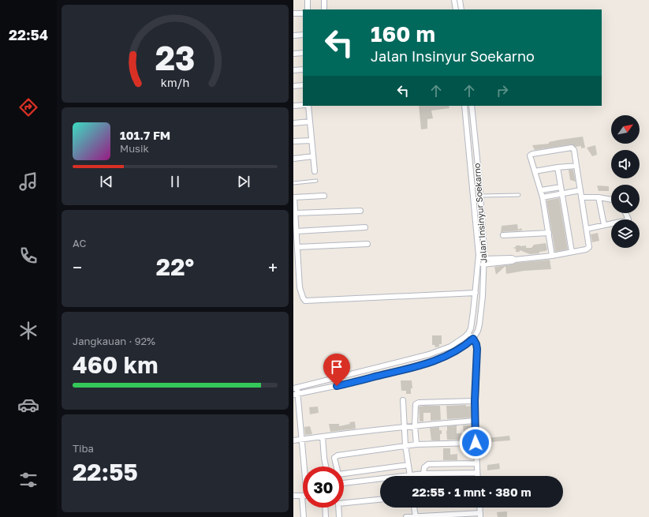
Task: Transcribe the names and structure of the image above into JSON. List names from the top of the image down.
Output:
{
  "streets": {
    "street": ["Jalan Insinyur Soekarno"]
  },
  "north": "top right",
  "page": {
    "tabs": "22:54",
    "turn": ["160 m", "Jalan Insinyur Soekarno"],
    "song": ["101.7 FM", "Musik"],
    "tile": [
      "AC",
      ["Jangkauan · 92%", "460 km"],
      ["Tiba", "22:55"]
    ],
    "heat": ["−", "22°", "+"],
    "limit": "30",
    "trip": "22:55 · 1 mnt · 380 m",
    "gauge": ["23", "km/h"]
  }
}
